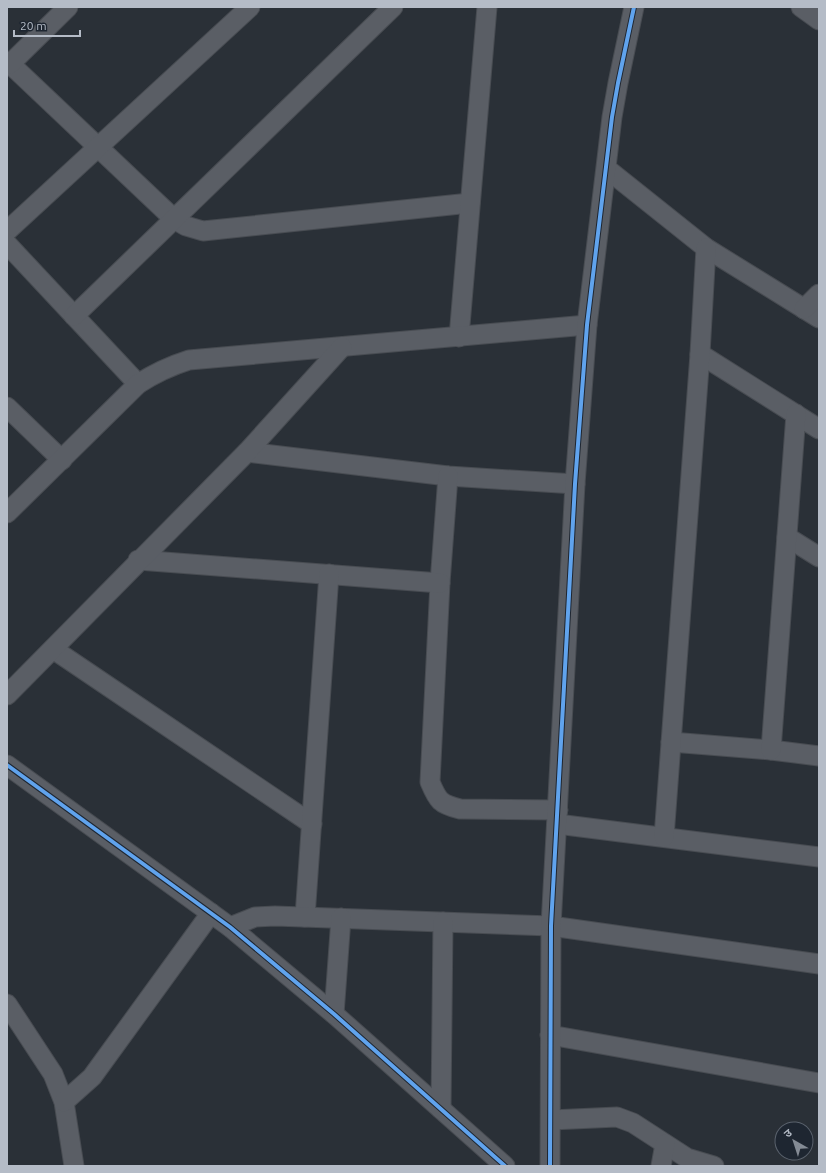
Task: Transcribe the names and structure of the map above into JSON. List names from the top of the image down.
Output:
{
  "scale_bar": "20 m",
  "north": "top left"
}
